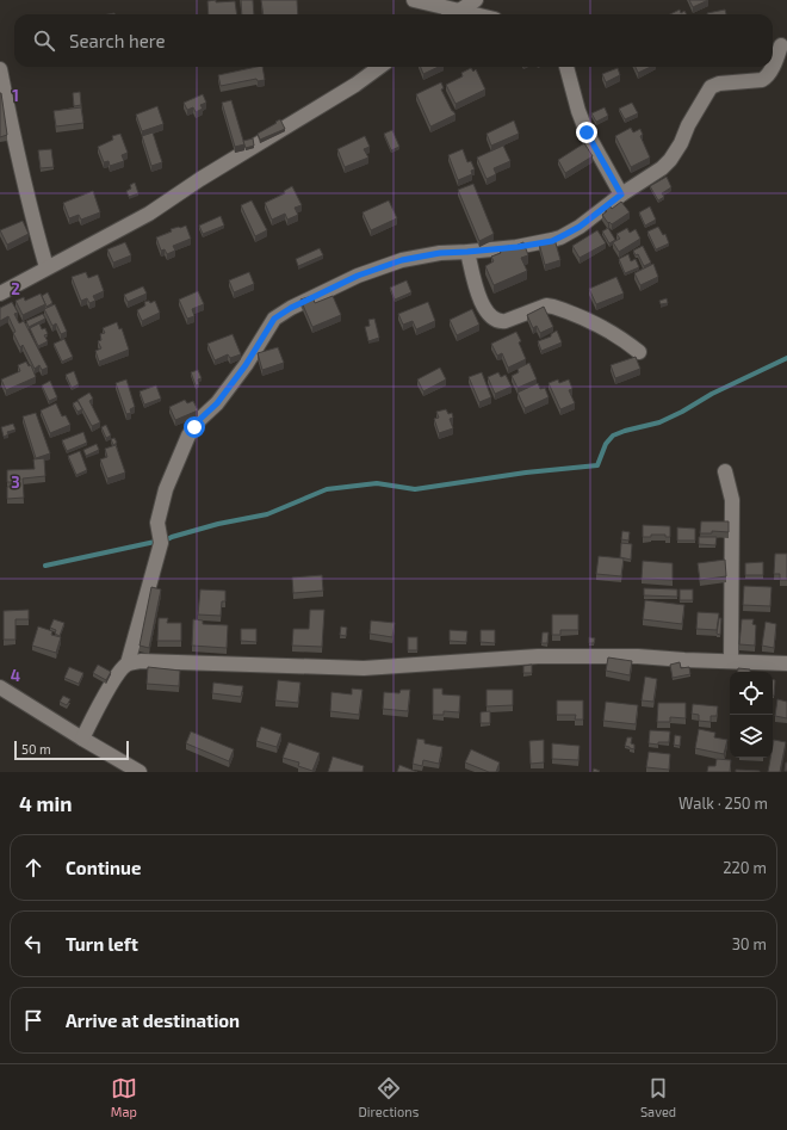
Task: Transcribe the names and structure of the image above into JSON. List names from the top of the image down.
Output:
{
  "scale_bar": "50 m",
  "page": {
    "search": "Search here",
    "scale": "50 m",
    "heading": ["4 min", "Walk · 250 m"],
    "list": [
      ["Continue", "220 m"],
      ["Turn left", "30 m"],
      "Arrive at destination"
    ],
    "nav": ["Map", "Directions", "Saved"]
  },
  "grid": {
    "rows": [
      "1",
      "2",
      "3",
      "4"
    ]
  }
}
